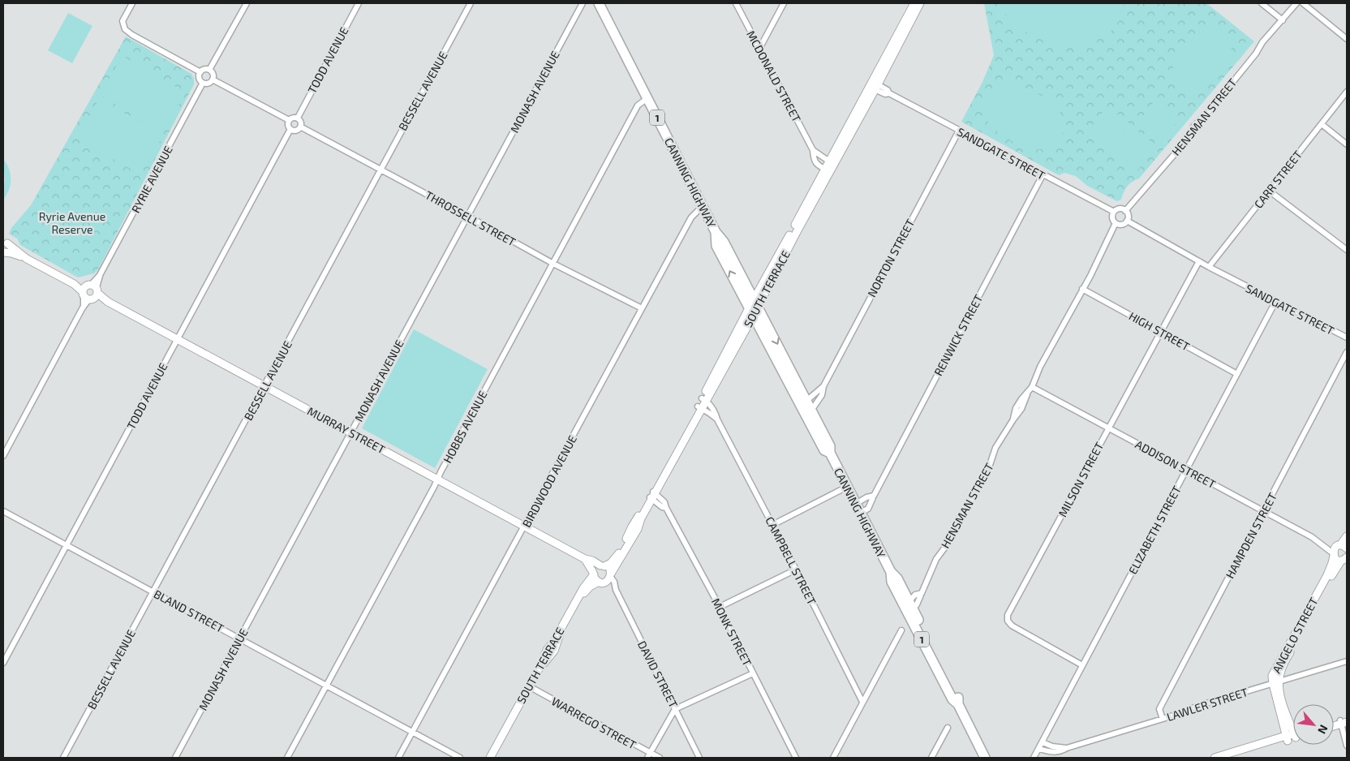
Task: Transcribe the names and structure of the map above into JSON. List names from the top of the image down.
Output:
{
  "streets": {
    "highway": ["1", "CANNING HIGHWAY"],
    "main road": ["SOUTH TERRACE", "MURRAY STREET", "ANGELO STREET"],
    "street": [
      "TODD AVENUE",
      "MCDONALD STREET",
      "BESSELL AVENUE",
      "MONASH AVENUE",
      "HENSMAN STREET",
      "SANDGATE STREET",
      "RYRIE AVENUE",
      "CARR STREET",
      "THROSSELL STREET",
      "NORTON STREET",
      "HIGH STREET",
      "RENWICK STREET",
      "HOBBS AVENUE",
      "ADDISON STREET",
      "MILSON STREET",
      "BIRDWOOD AVENUE",
      "ELIZABETH STREET",
      "HAMPDEN STREET",
      "CAMPBELL STREET",
      "BLAND STREET",
      "MONK STREET",
      "DAVID STREET",
      "LAWLER STREET",
      "WARREGO STREET"
    ]
  },
  "crossings": [
    ["TODD AVENUE", "THROSSELL STREET"],
    ["TODD AVENUE", "MURRAY STREET"],
    ["TODD AVENUE", "BLAND STREET"],
    ["MCDONALD STREET", "SOUTH TERRACE"],
    ["BESSELL AVENUE", "THROSSELL STREET"],
    ["BESSELL AVENUE", "MURRAY STREET"],
    ["BESSELL AVENUE", "BLAND STREET"],
    ["MONASH AVENUE", "THROSSELL STREET"],
    ["MONASH AVENUE", "MURRAY STREET"],
    ["MONASH AVENUE", "BLAND STREET"],
    ["HENSMAN STREET", "SANDGATE STREET"],
    ["HENSMAN STREET", "CANNING HIGHWAY"],
    ["HENSMAN STREET", "HIGH STREET"],
    ["HENSMAN STREET", "ADDISON STREET"],
    ["SANDGATE STREET", "CARR STREET"],
    ["SANDGATE STREET", "NORTON STREET"],
    ["SANDGATE STREET", "SOUTH TERRACE"],
    ["SANDGATE STREET", "RENWICK STREET"],
    ["SANDGATE STREET", "MILSON STREET"],
    ["SANDGATE STREET", "ELIZABETH STREET"],
    ["RYRIE AVENUE", "MURRAY STREET"],
    ["CANNING HIGHWAY", "NORTON STREET"],
    ["CANNING HIGHWAY", "SOUTH TERRACE"],
    ["CANNING HIGHWAY", "RENWICK STREET"],
    ["CANNING HIGHWAY", "HOBBS AVENUE"],
    ["CANNING HIGHWAY", "BIRDWOOD AVENUE"],
    ["THROSSELL STREET", "HOBBS AVENUE"],
    ["THROSSELL STREET", "BIRDWOOD AVENUE"],
    ["SOUTH TERRACE", "MURRAY STREET"],
    ["SOUTH TERRACE", "CAMPBELL STREET"],
    ["SOUTH TERRACE", "MONK STREET"],
    ["SOUTH TERRACE", "DAVID STREET"],
    ["SOUTH TERRACE", "WARREGO STREET"],
    ["HIGH STREET", "MILSON STREET"],
    ["HIGH STREET", "ELIZABETH STREET"],
    ["HOBBS AVENUE", "MURRAY STREET"],
    ["HOBBS AVENUE", "BLAND STREET"],
    ["MURRAY STREET", "BIRDWOOD AVENUE"],
    ["MURRAY STREET", "DAVID STREET"],
    ["ADDISON STREET", "MILSON STREET"],
    ["ADDISON STREET", "ELIZABETH STREET"],
    ["ADDISON STREET", "HAMPDEN STREET"],
    ["ADDISON STREET", "ANGELO STREET"],
    ["MILSON STREET", "ELIZABETH STREET"],
    ["BIRDWOOD AVENUE", "BLAND STREET"],
    ["ELIZABETH STREET", "LAWLER STREET"],
    ["HAMPDEN STREET", "LAWLER STREET"],
    ["ANGELO STREET", "LAWLER STREET"]
  ],
  "parks": ["Ryrie Avenue Reserve"],
  "north": "bottom right"
}
